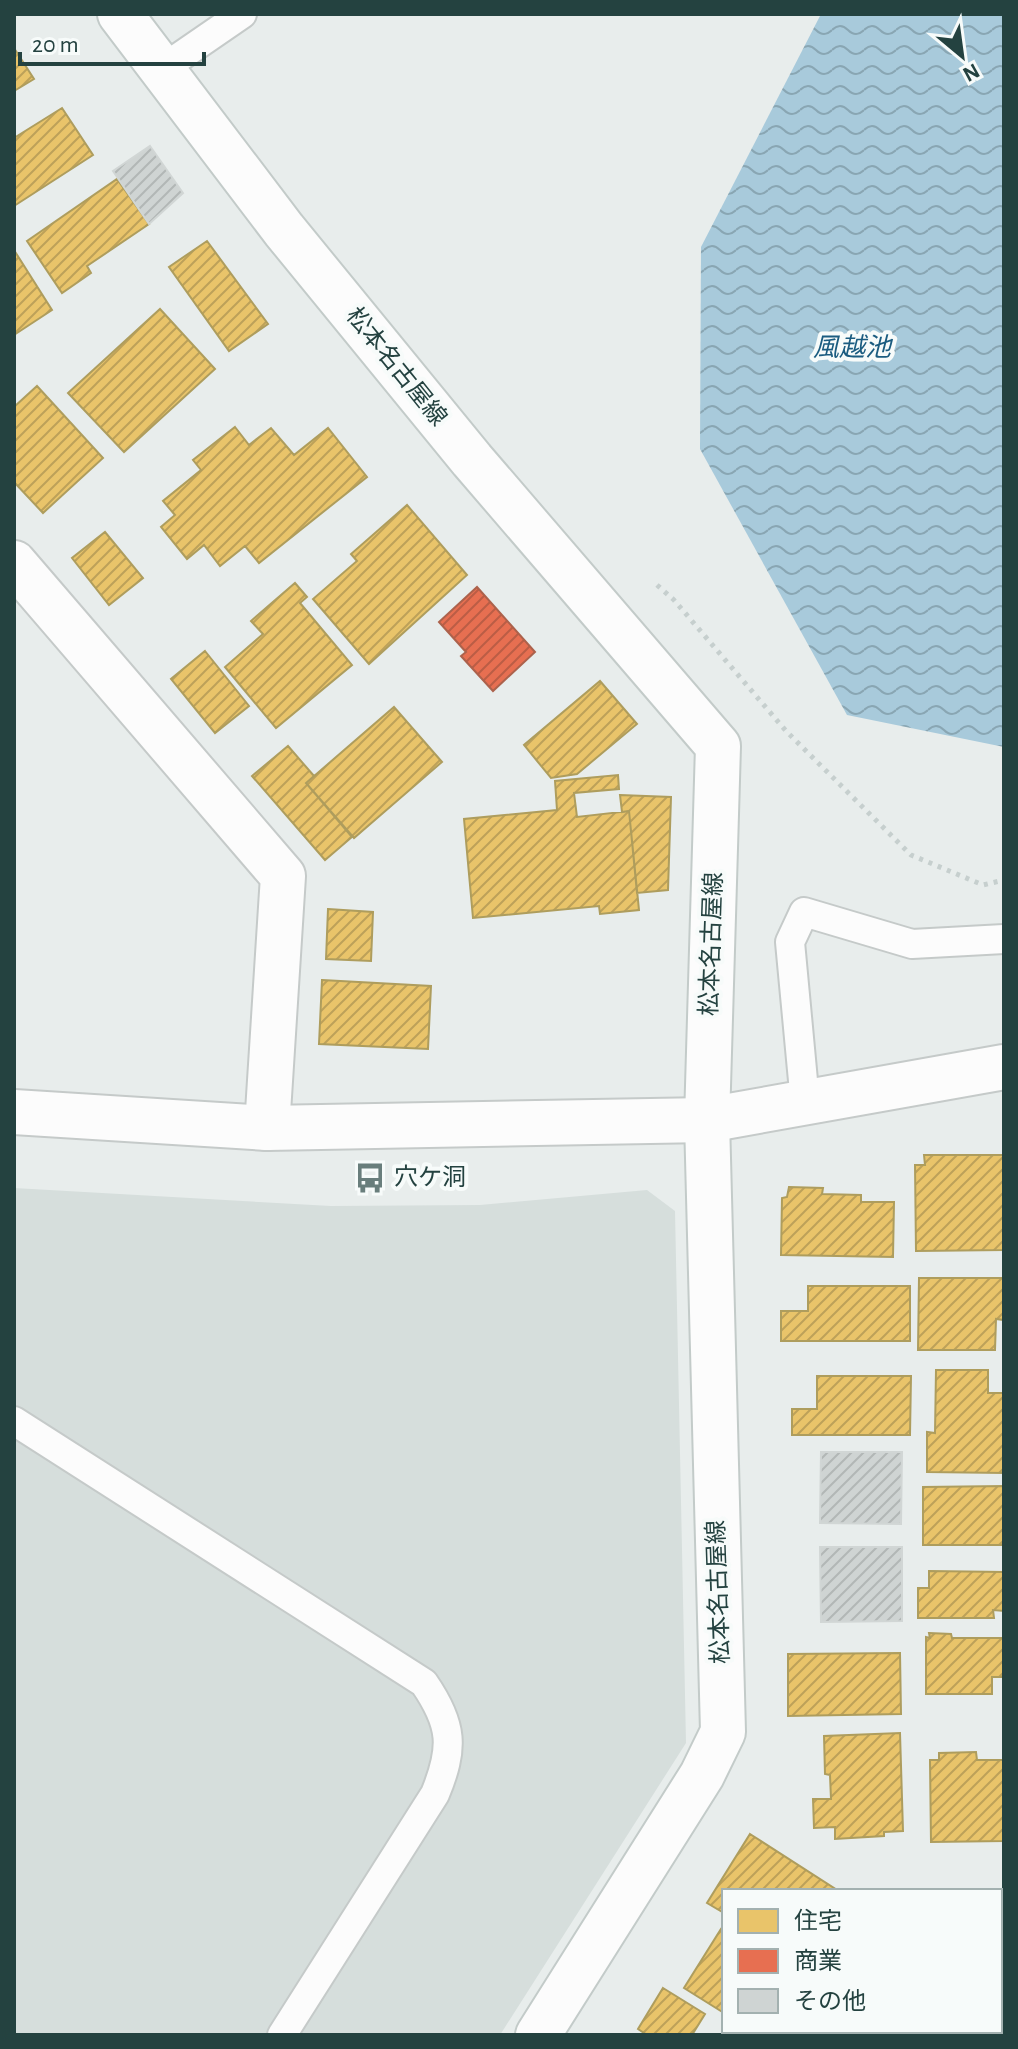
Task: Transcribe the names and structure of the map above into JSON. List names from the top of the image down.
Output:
{
  "streets": {
    "main road": ["松本名古屋線"]
  },
  "water": ["風越池"],
  "places": {
    "bus stop": ["穴ケ洞"]
  },
  "legend": ["住宅", "商業", "その他"],
  "scale_bar": "20 m",
  "north": "bottom right"
}
